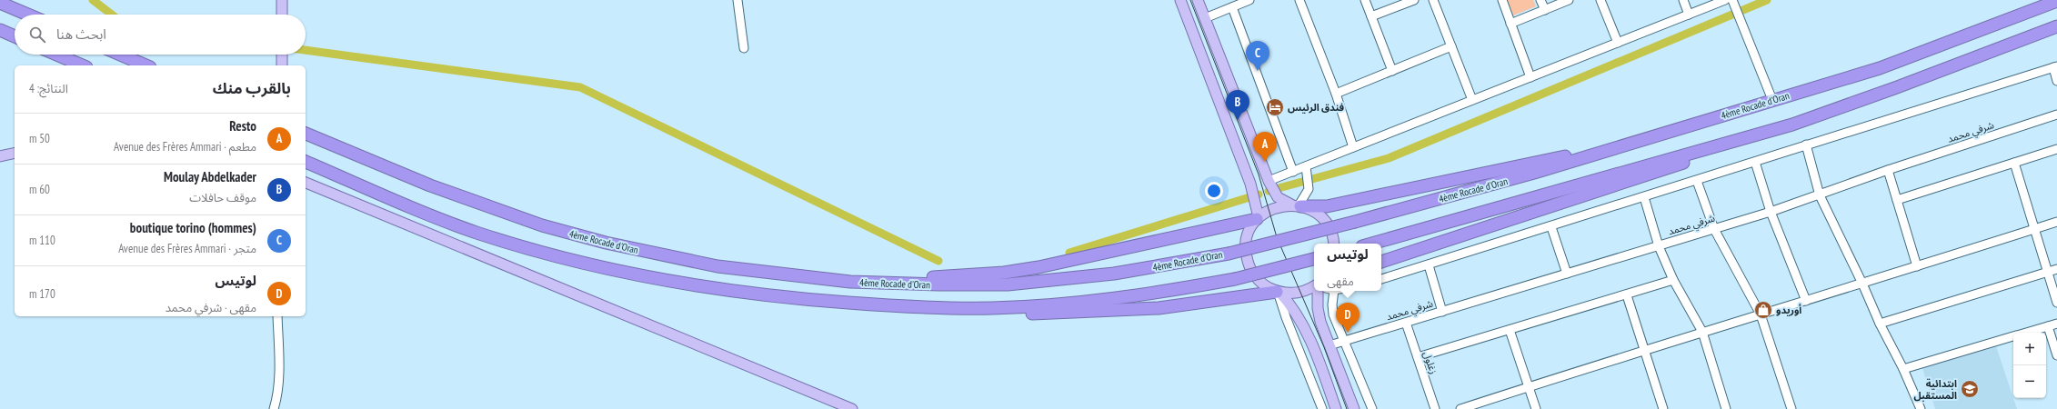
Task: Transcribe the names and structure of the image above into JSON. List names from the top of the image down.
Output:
{
  "streets": {
    "highway": ["4ème Rocade d'Oran"],
    "street": ["شرفي محمد", "زغلول"]
  },
  "crossings": [
    ["شرفي محمد", "زغلول"]
  ],
  "places": {
    "hotel": ["فندق الرئيس"],
    "shop": ["أوريدو"],
    "school or university": ["ابتدائية المستقبل"]
  },
  "page": {
    "search": "ابحث هنا",
    "pins": [
      "C",
      "B",
      "A",
      "D"
    ],
    "heading": ["بالقرب منك", "النتائج: 4"],
    "list": [
      {
        "mark": "A",
        "name": "Resto",
        "note": "مطعم · Avenue des Frères Ammari",
        "value": "50 m"
      },
      {
        "mark": "B",
        "name": "Moulay Abdelkader",
        "note": "موقف حافلات",
        "value": "60 m"
      },
      {
        "mark": "C",
        "name": "boutique torino (hommes)",
        "note": "متجر · Avenue des Frères Ammari",
        "value": "110 m"
      },
      {
        "mark": "D",
        "name": "لوتيس",
        "note": "مقهى · شرفي محمد",
        "value": "170 m"
      }
    ],
    "popup": ["لوتيس", "مقهى"],
    "map_buttons": ["+", "−"]
  }
}
